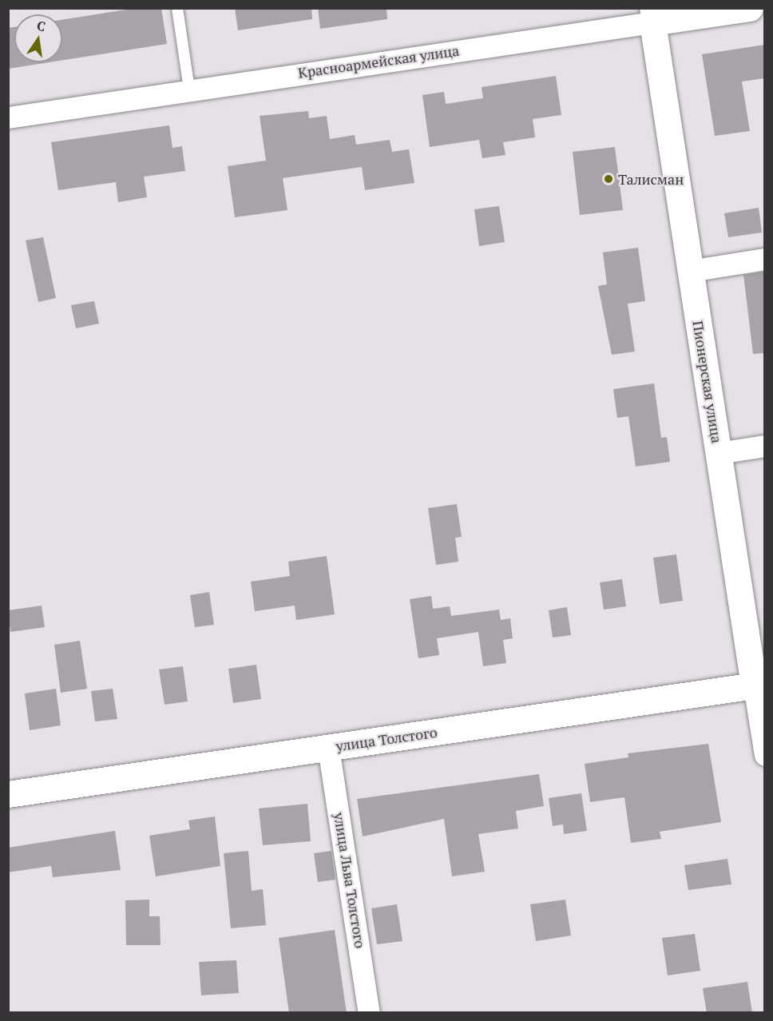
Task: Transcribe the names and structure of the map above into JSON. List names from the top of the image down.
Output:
{
  "streets": {
    "street": [
      "Красноармейская улица",
      "Пионерская улица",
      "улица Толстого",
      "улица Льва Толстого"
    ]
  },
  "crossings": [
    ["Красноармейская улица", "Пионерская улица"],
    ["Пионерская улица", "улица Толстого"],
    ["улица Толстого", "улица Льва Толстого"]
  ],
  "places": ["Талисман"],
  "north": "top"
}
